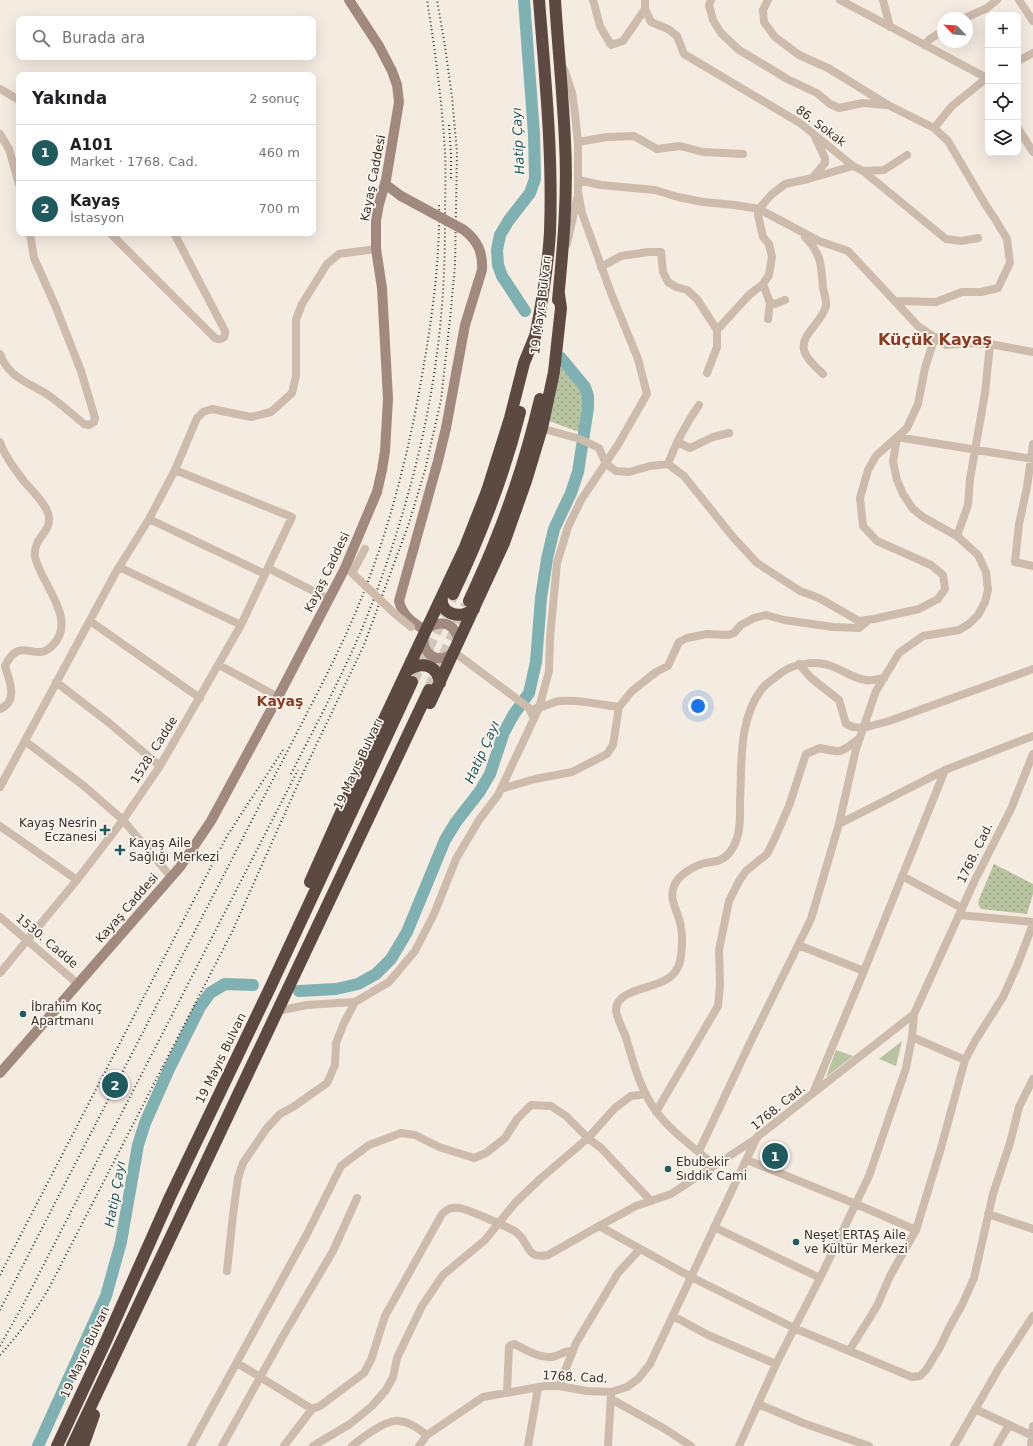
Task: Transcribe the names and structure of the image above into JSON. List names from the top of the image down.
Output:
{
  "streets": {
    "highway": ["19 Mayıs Bulvarı"],
    "street": [
      "86. Sokak",
      "Kayaş Caddesi",
      "1528. Cadde",
      "1768. Cad.",
      "1530. Cadde"
    ]
  },
  "crossings": [
    ["Kayaş Caddesi", "1530. Cadde"],
    ["1528. Cadde", "1530. Cadde"]
  ],
  "districts": ["Küçük Kayaş", "Kayaş"],
  "water": ["Hatip Çayı"],
  "places": {
    "health": ["Kayaş Nesrin Eczanesi", "Kayaş Aile Sağlığı Merkezi"],
    "other": ["İbrahim Koç Apartmanı", "Ebubekir Sıddık Cami", "Neşet ERTAŞ Aile ve Kültür Merkezi"]
  },
  "north": "top left",
  "page": {
    "map_buttons": ["+", "−"],
    "search": "Burada ara",
    "heading": ["Yakında", "2 sonuç"],
    "list": [
      {
        "mark": "1",
        "name": "A101",
        "note": "Market · 1768. Cad.",
        "value": "460 m"
      },
      {
        "mark": "2",
        "name": "Kayaş",
        "note": "İstasyon",
        "value": "700 m"
      }
    ],
    "pins": ["2", "1"]
  }
}
